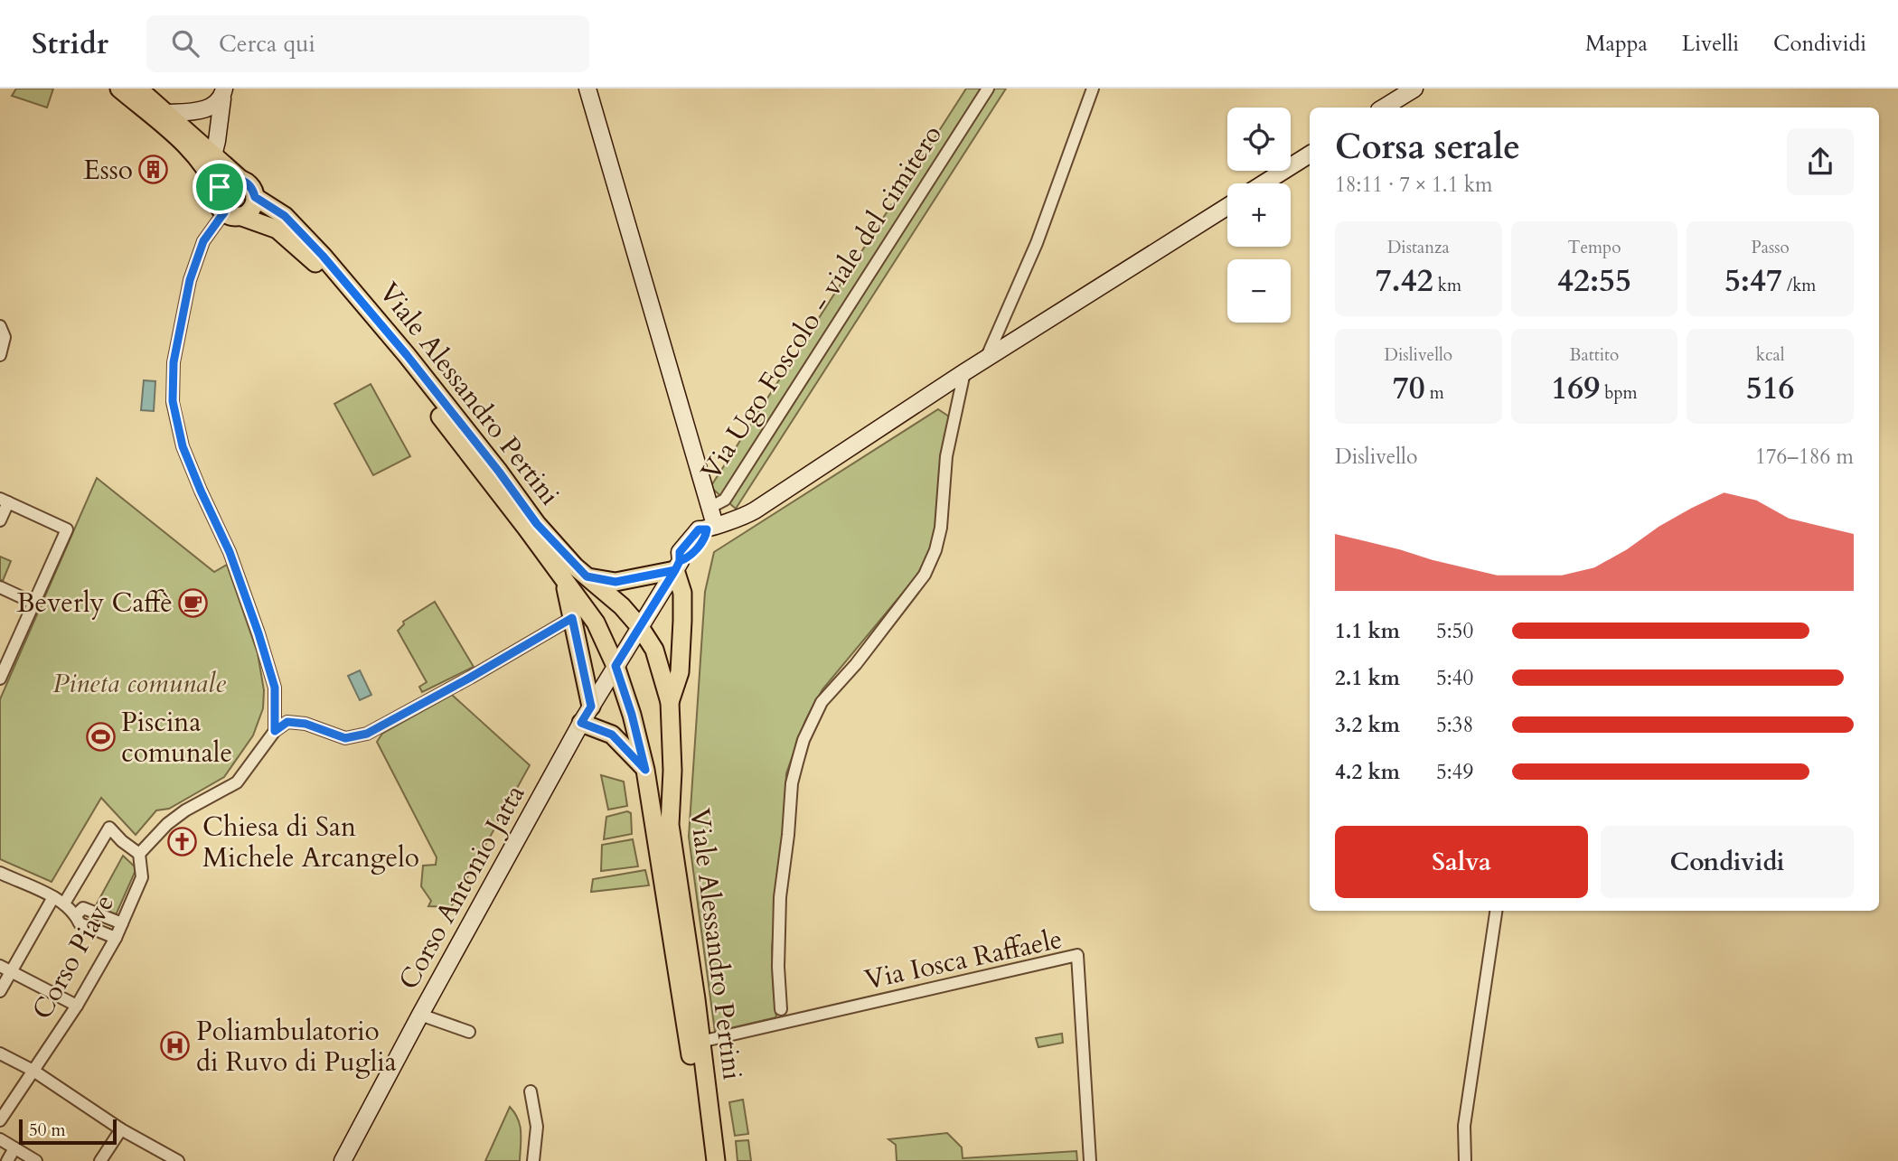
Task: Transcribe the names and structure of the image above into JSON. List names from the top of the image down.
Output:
{
  "streets": {
    "main road": ["Viale Alessandro Pertini", "Corso Antonio Jatta"],
    "street": ["Via Ugo Foscolo - viale del cimitero", "Corso Piave", "Via Iosca Raffaele"]
  },
  "crossings": [
    ["Viale Alessandro Pertini", "Corso Antonio Jatta"],
    ["Viale Alessandro Pertini", "Via Iosca Raffaele"]
  ],
  "parks": ["Pineta comunale"],
  "places": {
    "building": ["Esso"],
    "cafe": ["Beverly Caffè"],
    "sports": ["Piscina comunale"],
    "church": ["Chiesa di San Michele Arcangelo"],
    "hospital": ["Poliambulatorio di Ruvo di Puglia"]
  },
  "scale_bar": "50 m",
  "page": {
    "header": "Stridr",
    "search": "Cerca qui",
    "nav": ["Mappa", "Livelli", "Condividi"],
    "map_buttons": ["+", "−"],
    "heading": ["Corsa serale", "18:11 · 7 × 1.1 km"],
    "stats": [
      ["Distanza", "7.42 km"],
      ["Tempo", "42:55"],
      ["Passo", "5:47 /km"],
      ["Dislivello", "70 m"],
      ["Battito", "169 bpm"],
      ["kcal", "516"]
    ],
    "chart": ["Dislivello", "176–186 m"],
    "list": [
      {
        "name": "1.1 km",
        "note": "5:50"
      },
      {
        "name": "2.1 km",
        "note": "5:40"
      },
      {
        "name": "3.2 km",
        "note": "5:38"
      },
      {
        "name": "4.2 km",
        "note": "5:49"
      }
    ],
    "buttons": ["Salva", "Condividi"],
    "scale": "50 m"
  }
}
